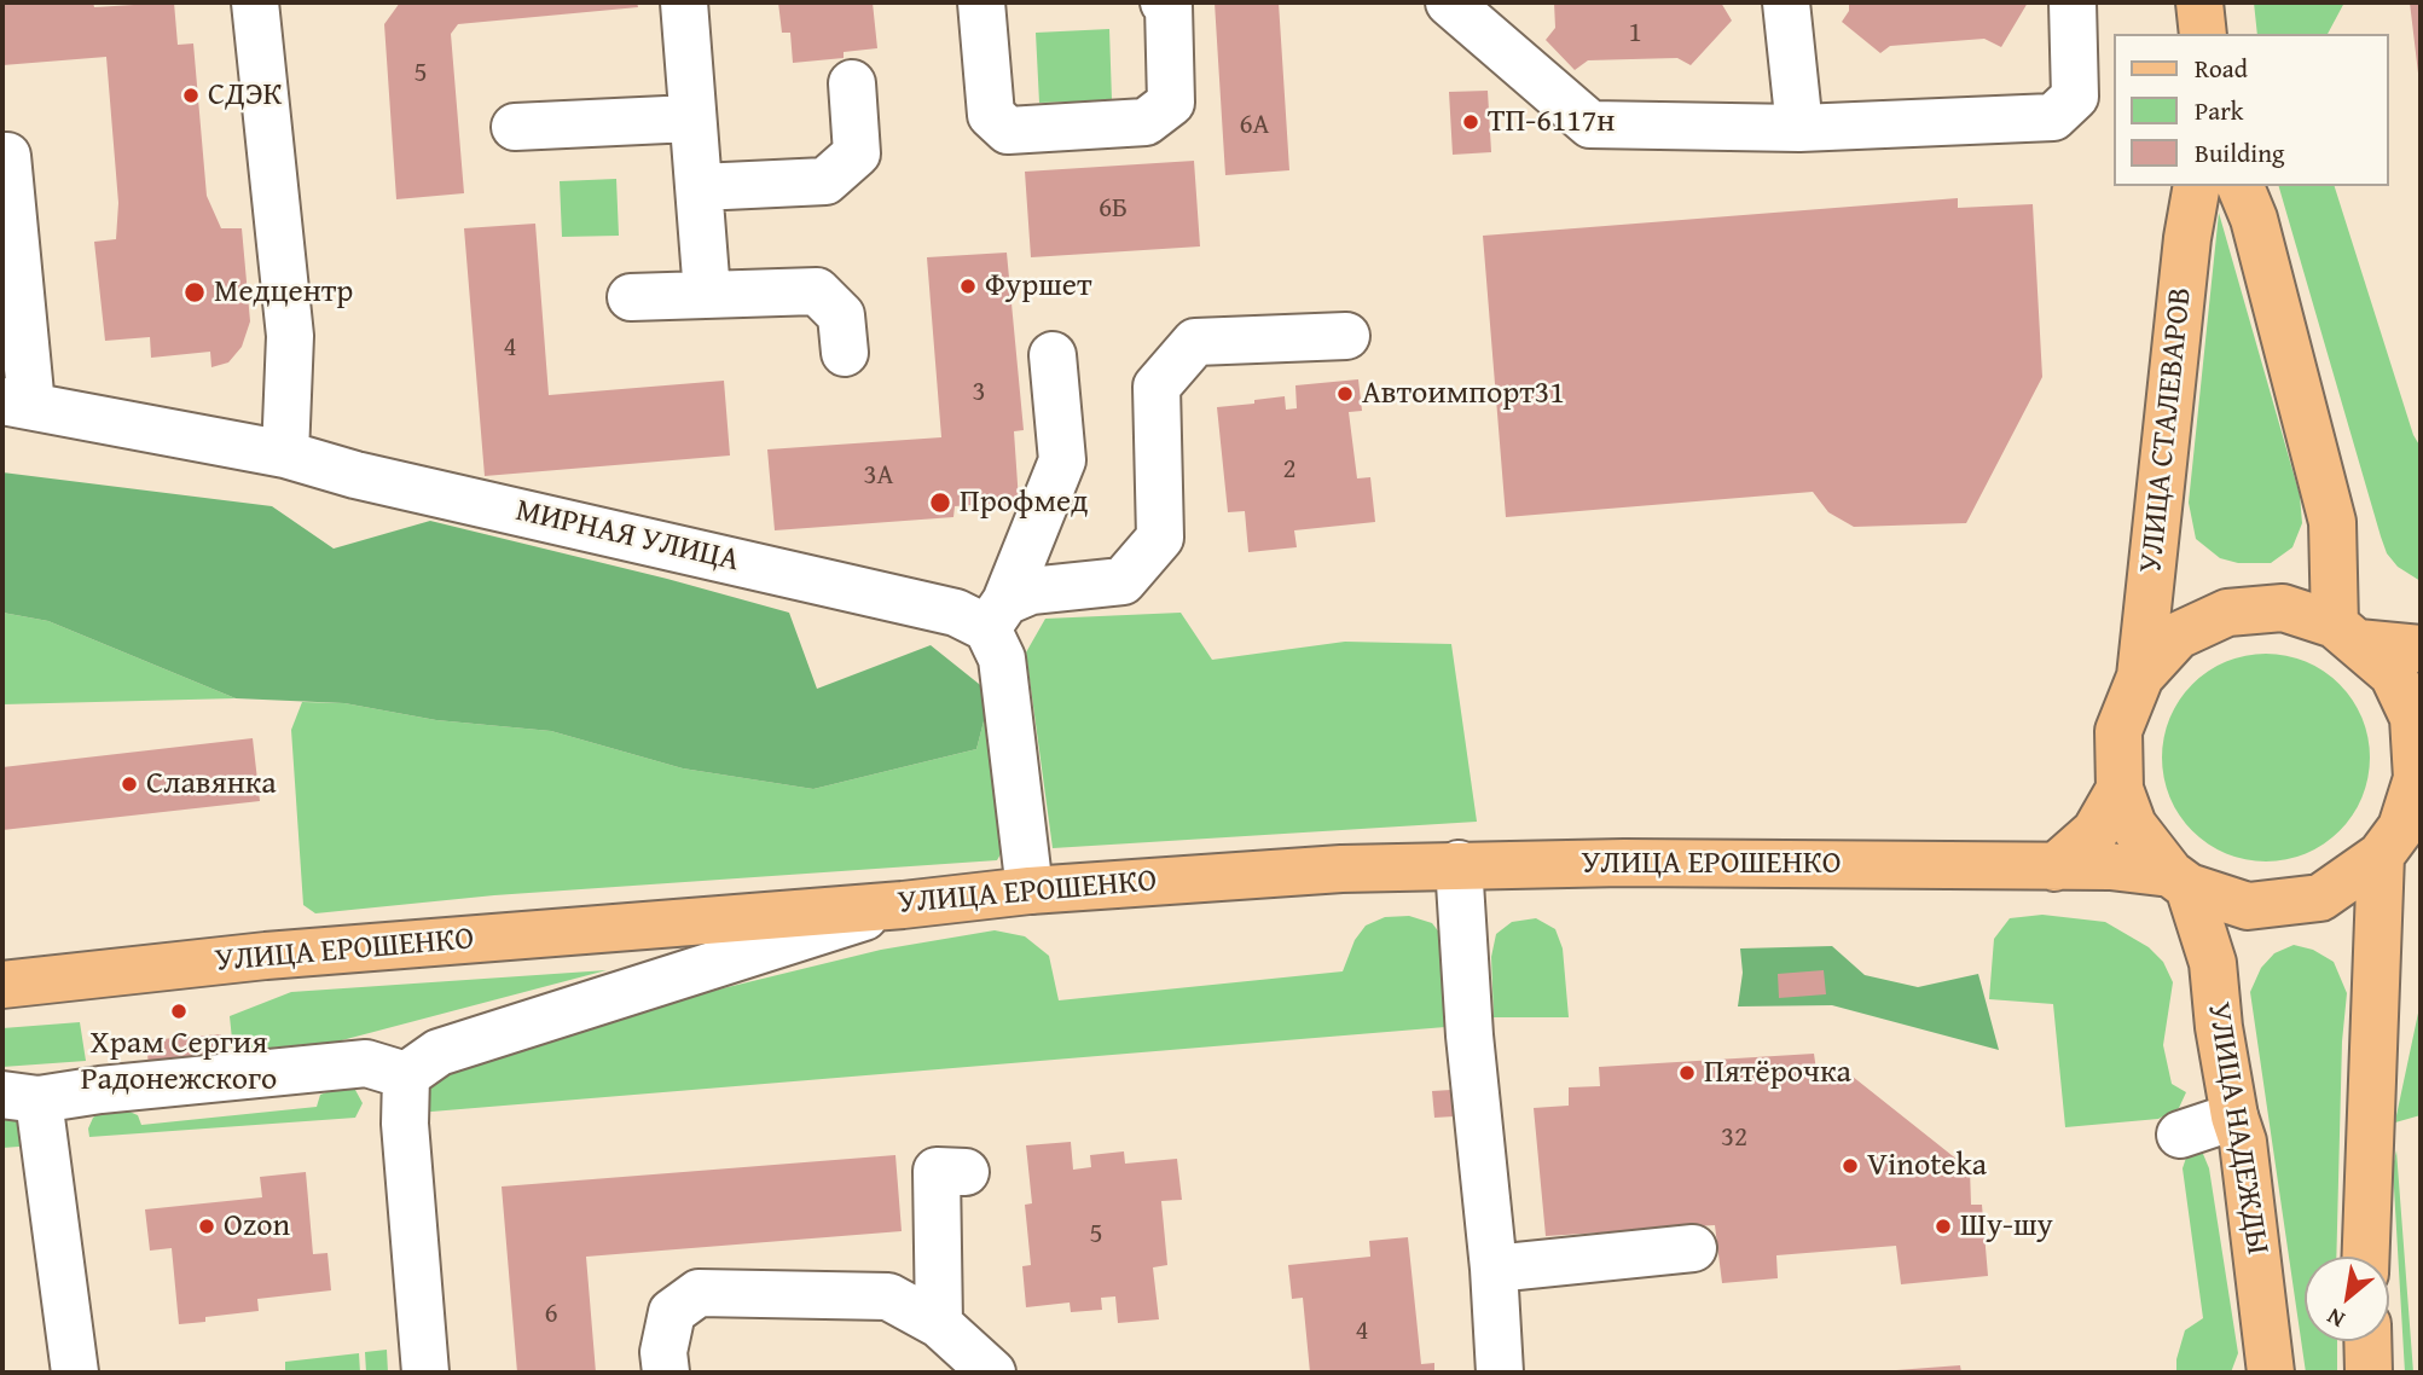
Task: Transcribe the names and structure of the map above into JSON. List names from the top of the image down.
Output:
{
  "streets": {
    "main road": ["УЛИЦА СТАЛЕВАРОВ", "УЛИЦА ЕРОШЕНКО", "УЛИЦА НАДЕЖДЫ"],
    "street": ["МИРНАЯ УЛИЦА"]
  },
  "crossings": [
    ["УЛИЦА СТАЛЕВАРОВ", "УЛИЦА ЕРОШЕНКО"],
    ["УЛИЦА СТАЛЕВАРОВ", "УЛИЦА НАДЕЖДЫ"],
    ["УЛИЦА ЕРОШЕНКО", "УЛИЦА НАДЕЖДЫ"]
  ],
  "places": [
    "СДЭК",
    "ТП-6117н",
    "Фуршет",
    "Медцентр",
    "Автоимпорт31",
    "Профмед",
    "Славянка",
    "Храм Сергия Радонежского",
    "Пятёрочка",
    "Vinoteka",
    "Ozon",
    "Шу-шу"
  ],
  "house_numbers": [
    "1",
    "5",
    "6А",
    "6Б",
    "4",
    "3",
    "2",
    "3А",
    "32",
    "5",
    "6",
    "4"
  ],
  "legend": ["Road", "Park", "Building"],
  "north": "bottom left"
}
